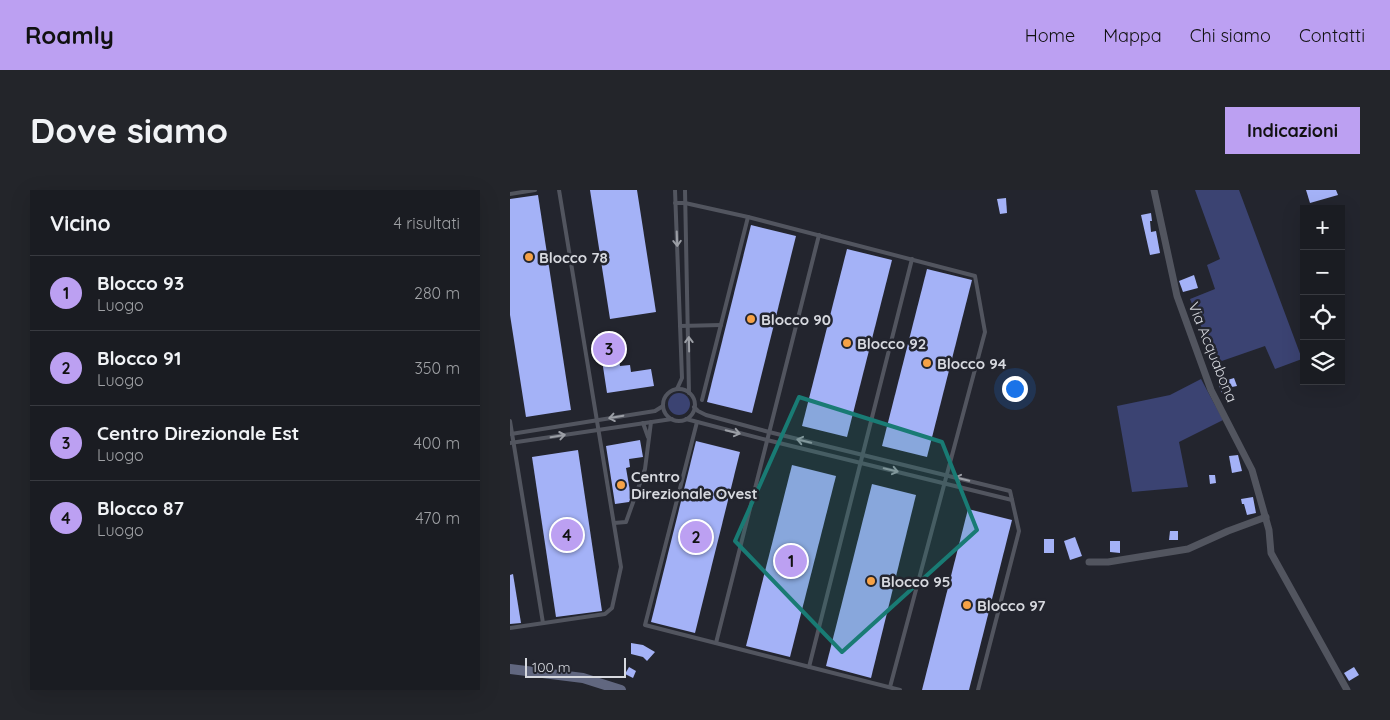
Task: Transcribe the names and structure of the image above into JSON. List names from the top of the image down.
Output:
{
  "streets": {
    "street": ["Via Acquabona"]
  },
  "places": [
    "Blocco 78",
    "Blocco 90",
    "Blocco 92",
    "Blocco 94",
    "Centro Direzionale Ovest",
    "Blocco 95",
    "Blocco 97"
  ],
  "scale_bar": "100 m",
  "page": {
    "header": "Roamly",
    "nav": [
      "Home",
      "Mappa",
      "Chi siamo",
      "Contatti"
    ],
    "buttons": "Indicazioni",
    "title": "Dove siamo",
    "heading": ["Vicino", "4 risultati"],
    "map_buttons": ["+", "−"],
    "list": [
      {
        "mark": "1",
        "name": "Blocco 93",
        "note": "Luogo",
        "value": "280 m"
      },
      {
        "mark": "2",
        "name": "Blocco 91",
        "note": "Luogo",
        "value": "350 m"
      },
      {
        "mark": "3",
        "name": "Centro Direzionale Est",
        "note": "Luogo",
        "value": "400 m"
      },
      {
        "mark": "4",
        "name": "Blocco 87",
        "note": "Luogo",
        "value": "470 m"
      }
    ],
    "pins": [
      "3",
      "4",
      "2",
      "1"
    ],
    "scale": "100 m"
  }
}
